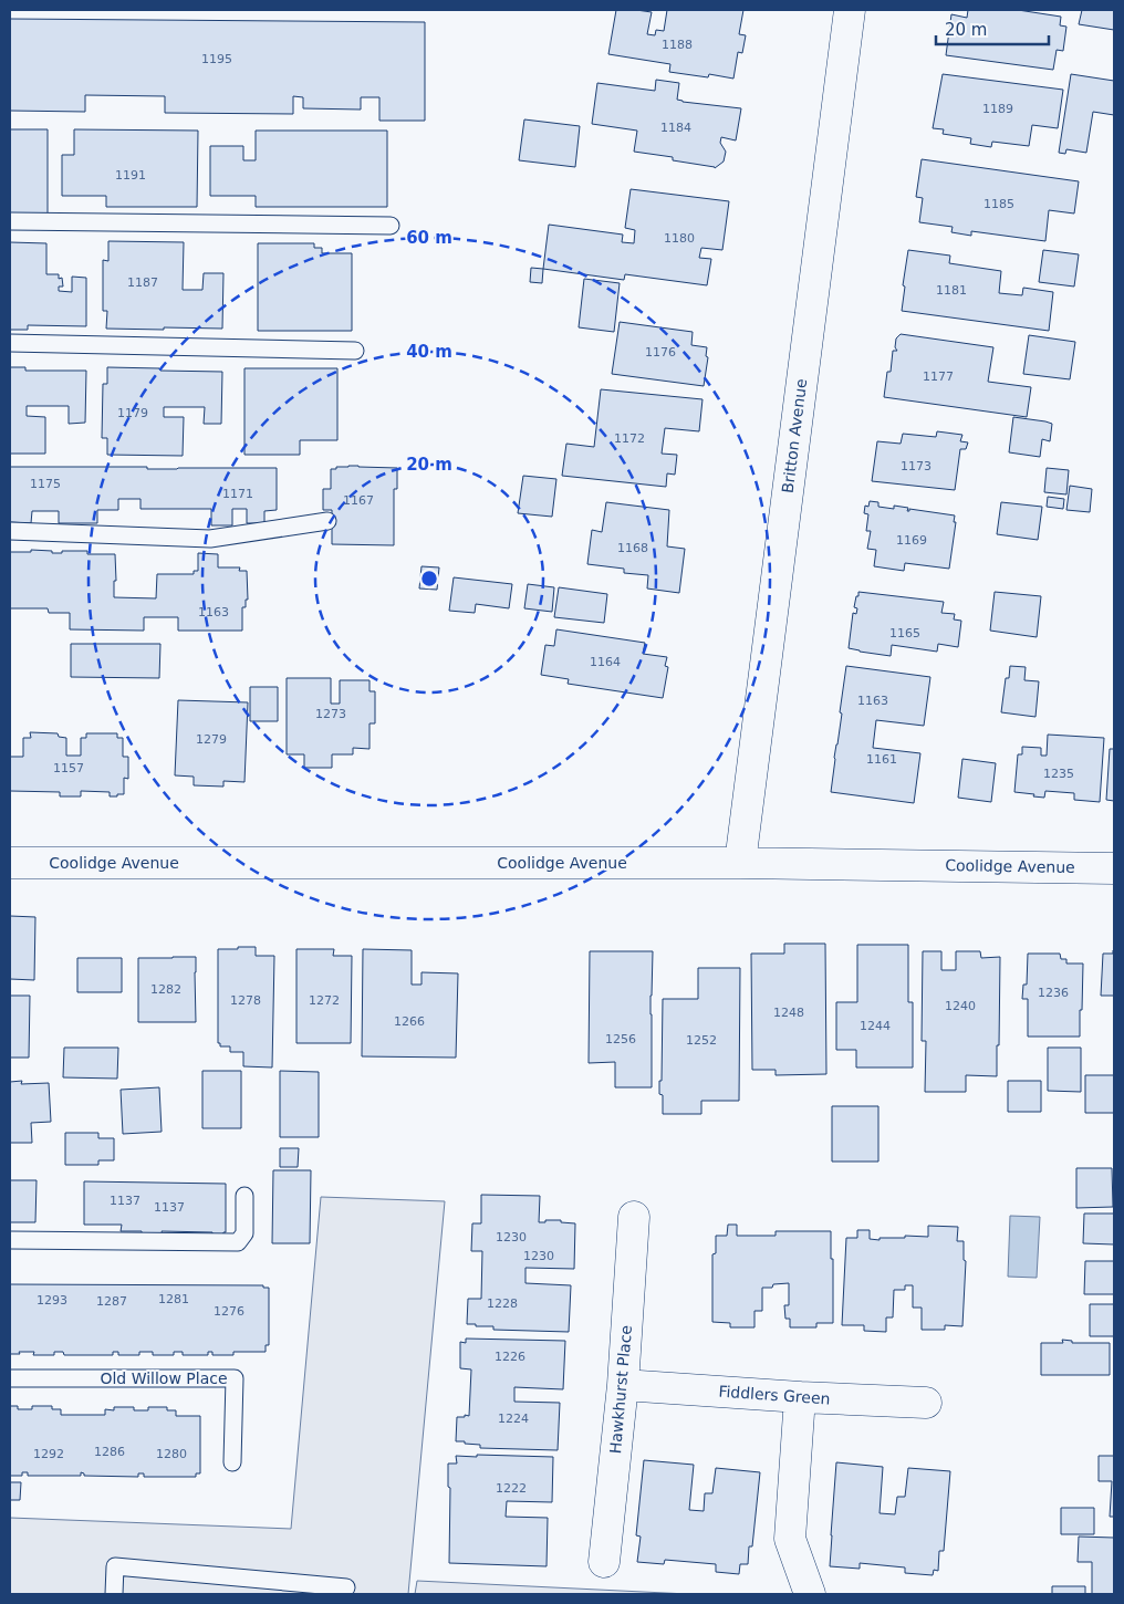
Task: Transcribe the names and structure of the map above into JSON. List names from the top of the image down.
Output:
{
  "streets": {
    "street": [
      "Britton Avenue",
      "Coolidge Avenue",
      "Hawkhurst Place",
      "Fiddlers Green"
    ],
    "lane": ["Old Willow Place"]
  },
  "crossings": [
    ["Britton Avenue", "Coolidge Avenue"],
    ["Hawkhurst Place", "Fiddlers Green"]
  ],
  "house_numbers": [
    "1188",
    "1195",
    "1189",
    "1184",
    "1191",
    "1185",
    "1180",
    "1187",
    "1181",
    "1176",
    "1177",
    "1179",
    "1172",
    "1173",
    "1175",
    "1171",
    "1167",
    "1169",
    "1168",
    "1163",
    "1165",
    "1164",
    "1163",
    "1273",
    "1279",
    "1161",
    "1157",
    "1235",
    "1282",
    "1236",
    "1278",
    "1272",
    "1240",
    "1248",
    "1266",
    "1244",
    "1256",
    "1252",
    "1137",
    "1137",
    "1230",
    "1230",
    "1281",
    "1293",
    "1287",
    "1228",
    "1276",
    "1226",
    "1224",
    "1286",
    "1292",
    "1280",
    "1222"
  ],
  "scale_bar": "20 m",
  "rings": ["60 m", "40 m", "20 m"]
}
